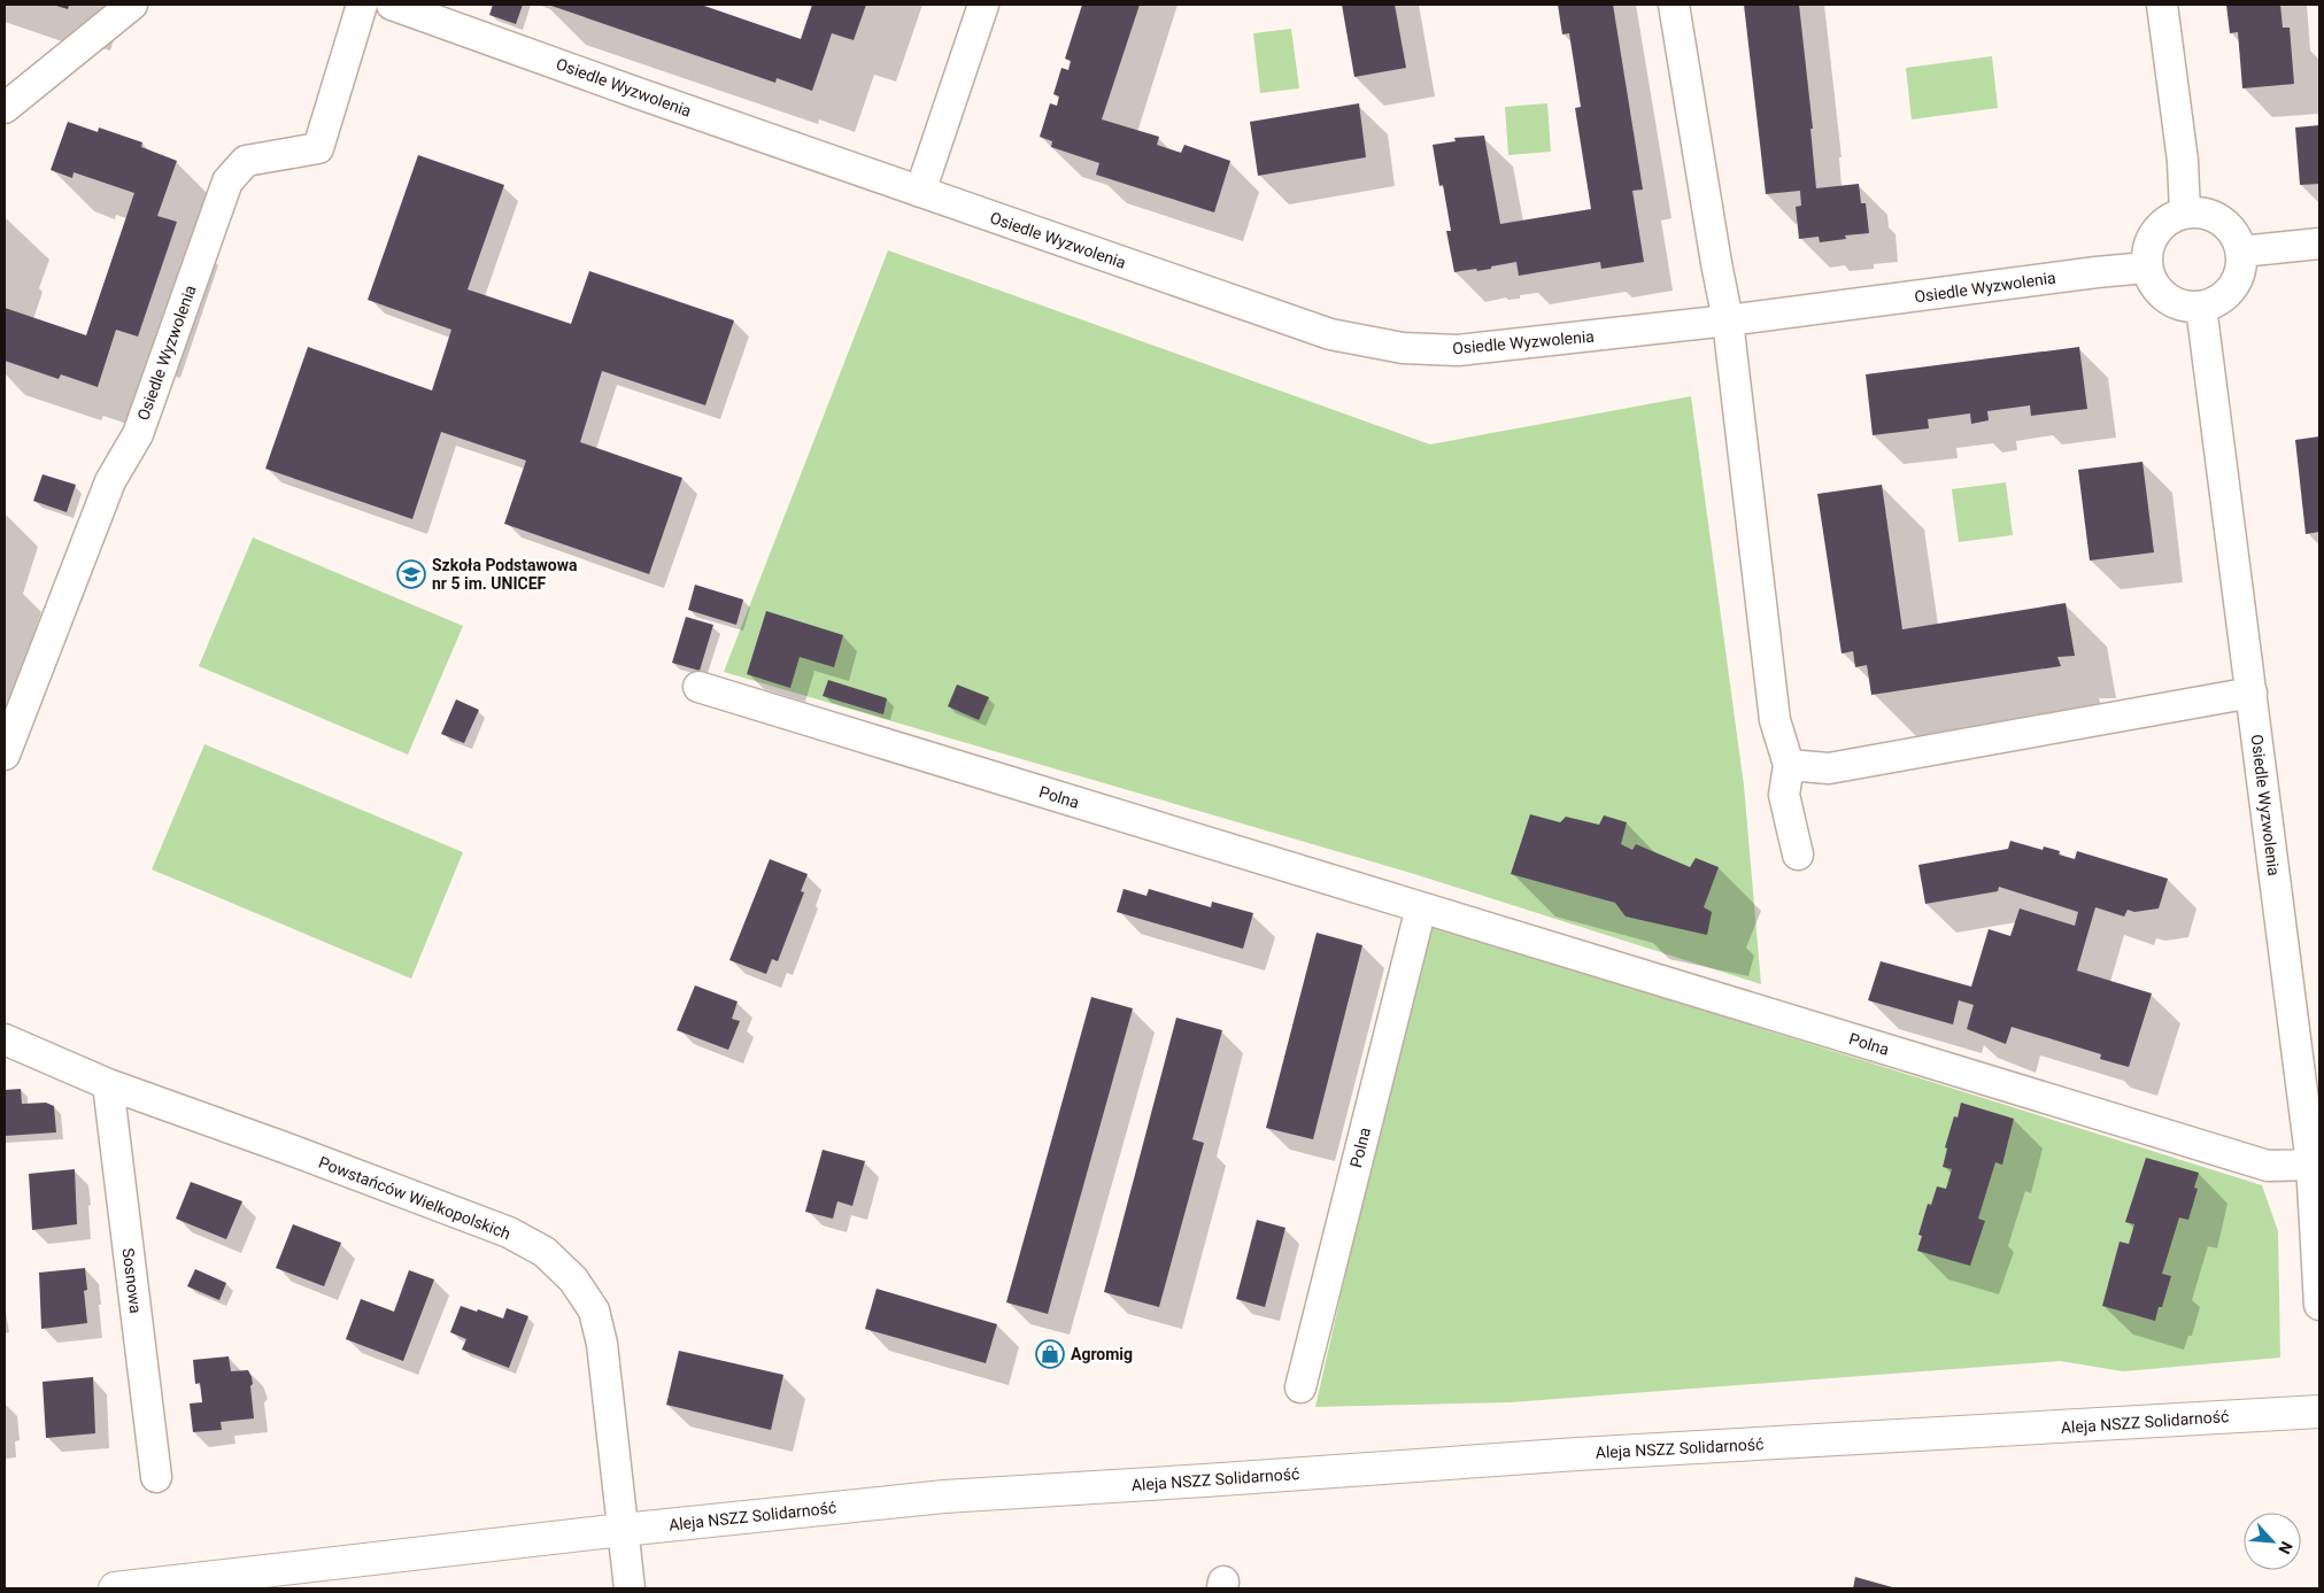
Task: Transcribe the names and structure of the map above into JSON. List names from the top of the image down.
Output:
{
  "streets": {
    "street": [
      "Osiedle Wyzwolenia",
      "Polna",
      "Powstańców Wielkopolskich",
      "Sosnowa",
      "Aleja NSZZ Solidarność"
    ]
  },
  "crossings": [
    ["Osiedle Wyzwolenia", "Polna"],
    ["Powstańców Wielkopolskich", "Sosnowa"],
    ["Powstańców Wielkopolskich", "Aleja NSZZ Solidarność"]
  ],
  "places": {
    "school or university": ["Szkoła Podstawowa nr 5 im. UNICEF"],
    "shop": ["Agromig"]
  },
  "north": "bottom right"
}
